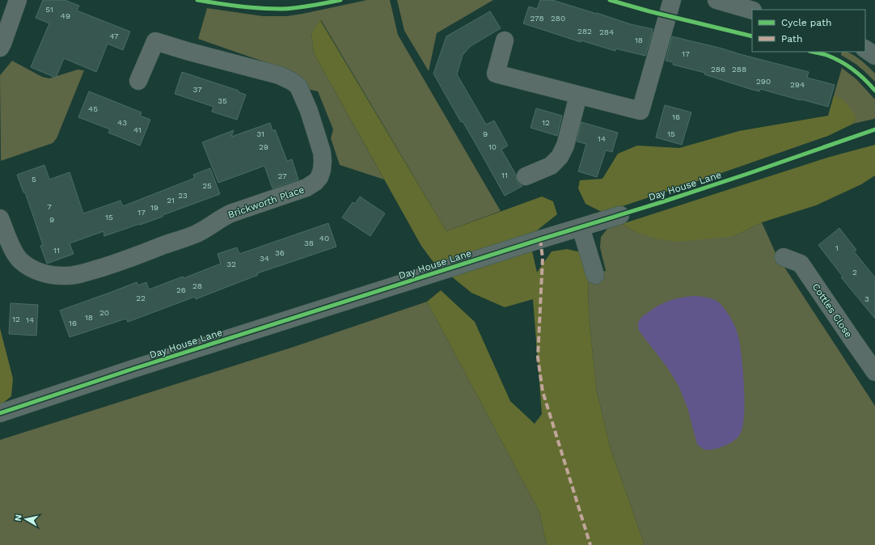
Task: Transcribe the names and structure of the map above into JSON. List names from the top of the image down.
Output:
{
  "streets": {
    "street": ["Day House Lane", "Brickworth Place", "Cottles Close"]
  },
  "house_numbers": [
    "51",
    "49",
    "278",
    "280",
    "282",
    "284",
    "47",
    "18",
    "17",
    "286",
    "288",
    "290",
    "294",
    "37",
    "35",
    "45",
    "16",
    "43",
    "12",
    "41",
    "31",
    "9",
    "15",
    "14",
    "29",
    "10",
    "11",
    "27",
    "5",
    "25",
    "23",
    "21",
    "7",
    "19",
    "17",
    "15",
    "9",
    "40",
    "38",
    "1",
    "11",
    "36",
    "34",
    "32",
    "2",
    "28",
    "26",
    "22",
    "3",
    "20",
    "18",
    "12",
    "14",
    "16"
  ],
  "legend": ["Cycle path", "Path"],
  "north": "left"
}
